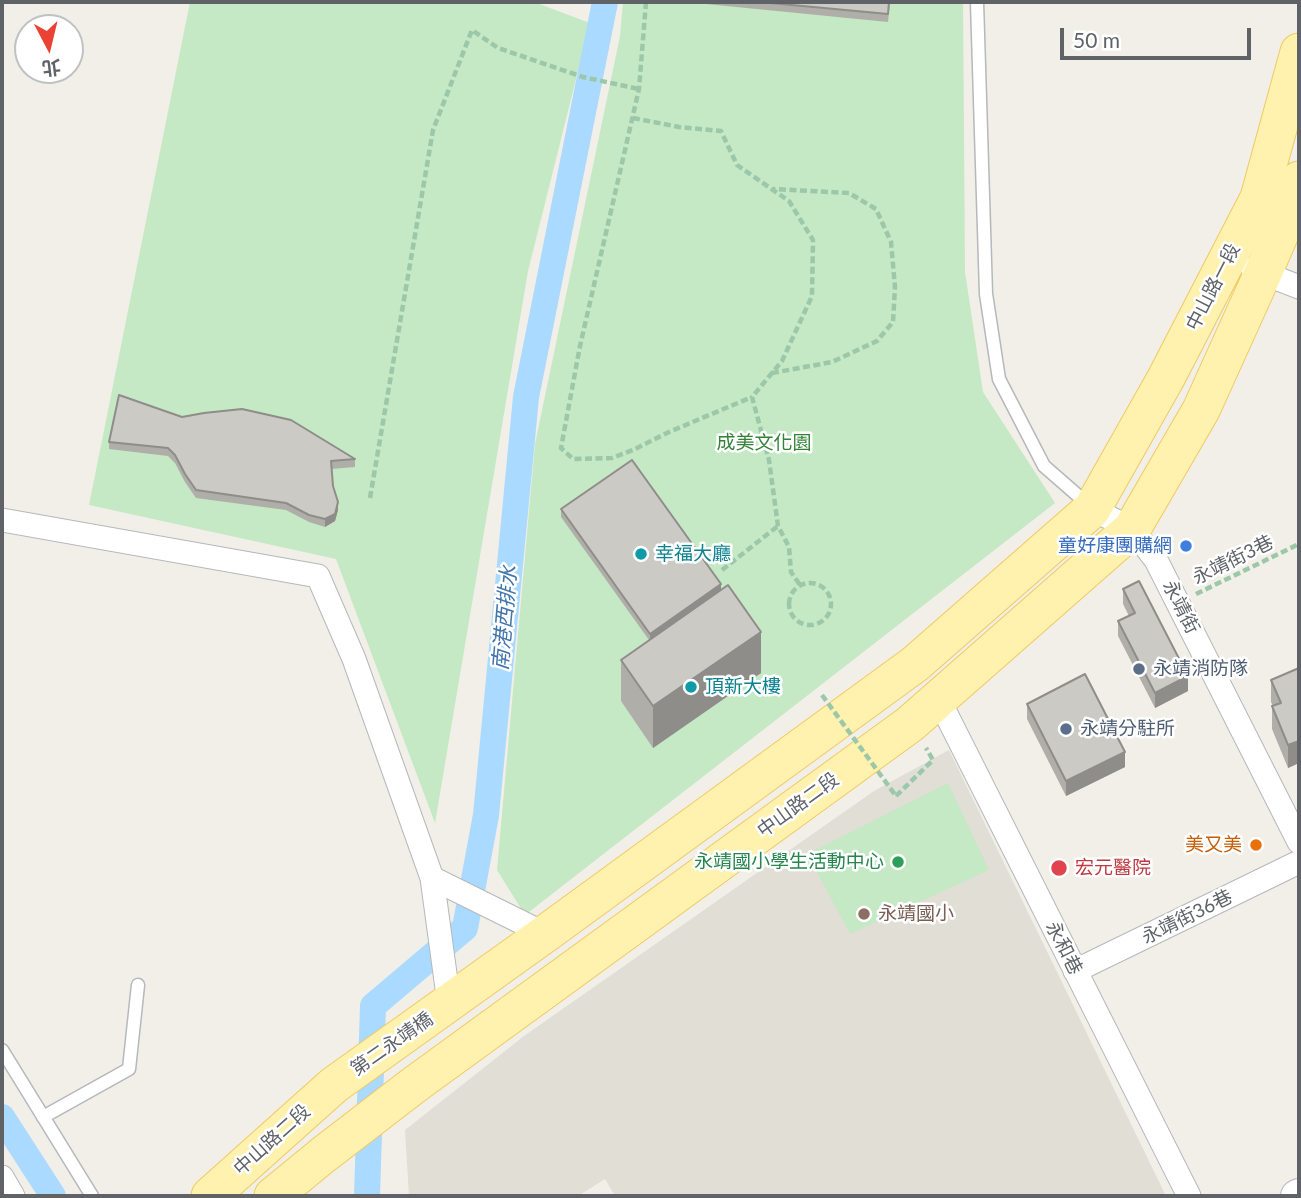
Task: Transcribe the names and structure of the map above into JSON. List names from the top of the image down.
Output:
{
  "streets": {
    "main road": ["中山路一段", "中山路二段", "第二永靖橋"],
    "street": ["永靖街", "永靖街36巷", "永和巷"],
    "path": ["永靖街3巷"]
  },
  "crossings": [
    ["中山路一段", "永靖街"],
    ["中山路一段", "中山路二段"],
    ["永靖街3巷", "永靖街"],
    ["永靖街", "中山路二段"],
    ["中山路二段", "永和巷"],
    ["中山路二段", "第二永靖橋"],
    ["永靖街36巷", "永和巷"]
  ],
  "water": ["南港西排水"],
  "parks": ["成美文化園"],
  "places": [
    "童好康團購網",
    "幸福大廳",
    "永靖消防隊",
    "頂新大樓",
    "永靖分駐所",
    "美又美",
    "永靖國小學生活動中心",
    "宏元醫院",
    "永靖國小"
  ],
  "scale_bar": "50 m",
  "north": "bottom"
}
